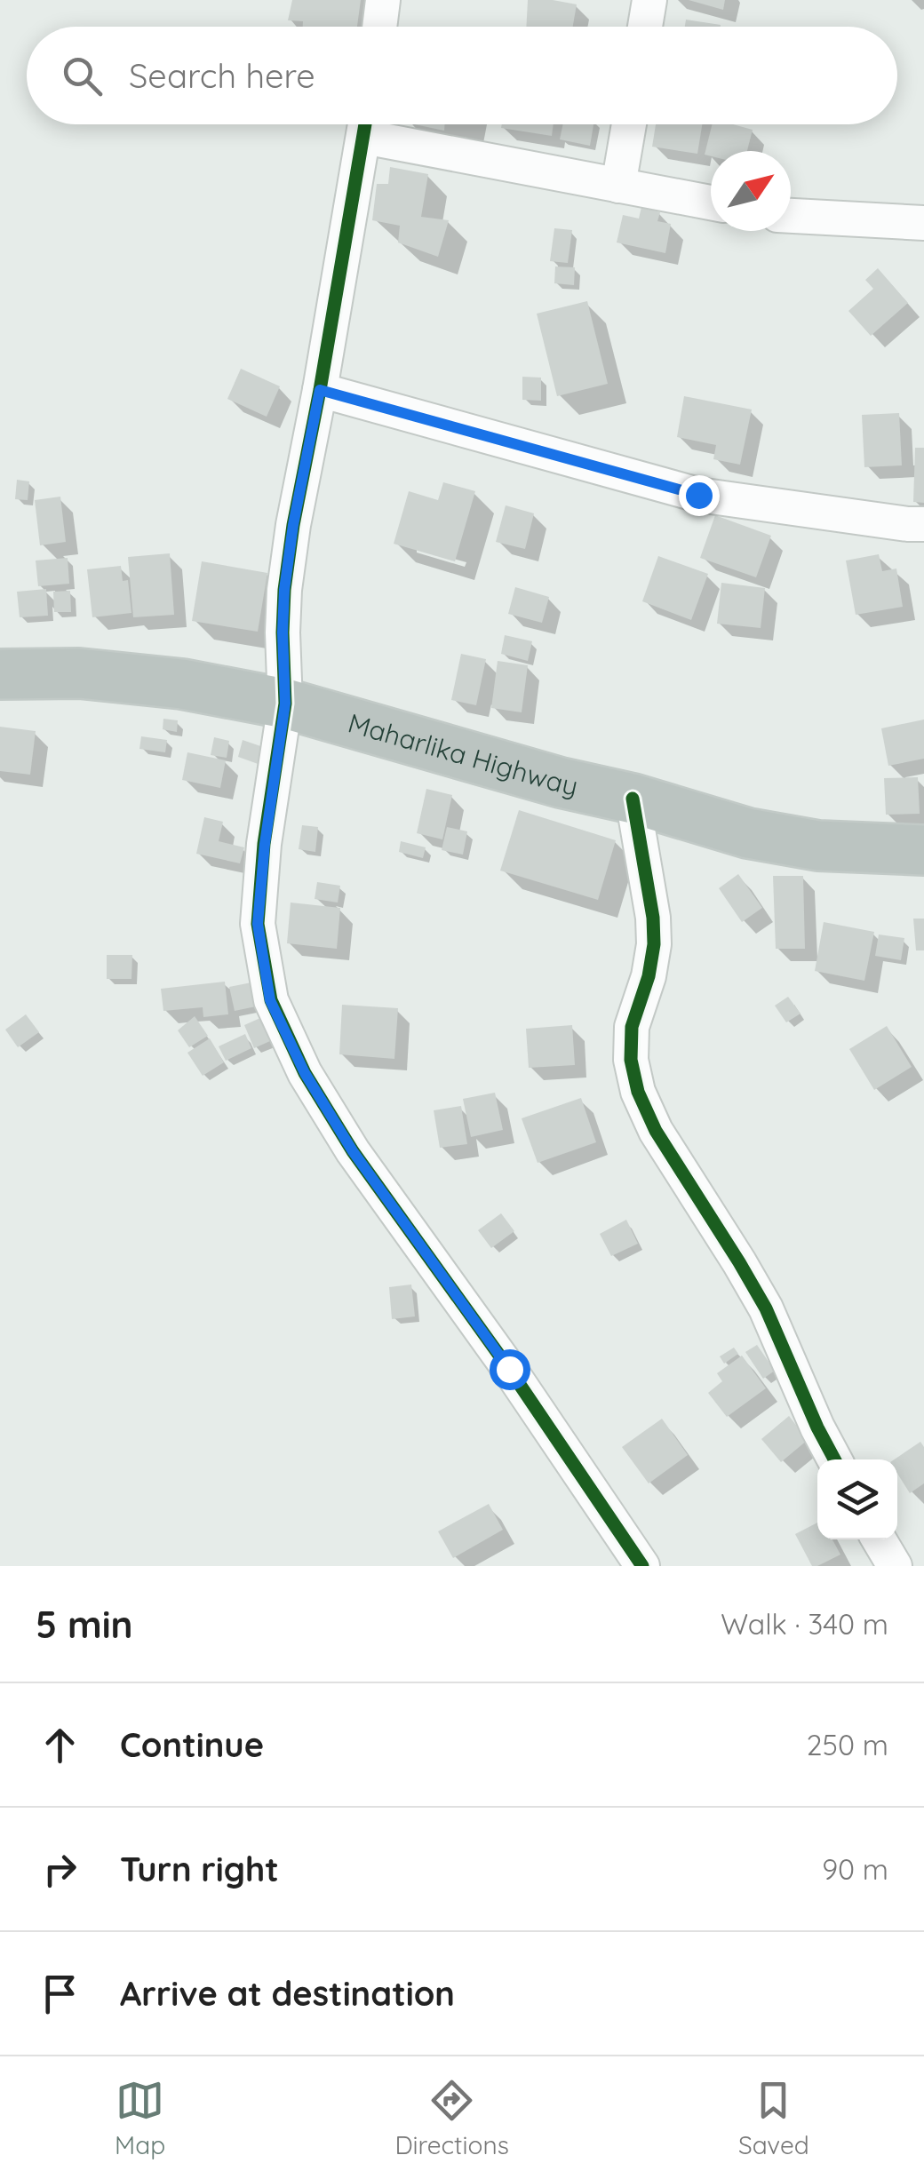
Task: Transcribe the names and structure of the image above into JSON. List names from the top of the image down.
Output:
{
  "streets": {
    "highway": ["Maharlika Highway"]
  },
  "north": "top right",
  "page": {
    "search": "Search here",
    "heading": ["5 min", "Walk · 340 m"],
    "list": [
      ["Continue", "250 m"],
      ["Turn right", "90 m"],
      "Arrive at destination"
    ],
    "nav": ["Map", "Directions", "Saved"]
  }
}
